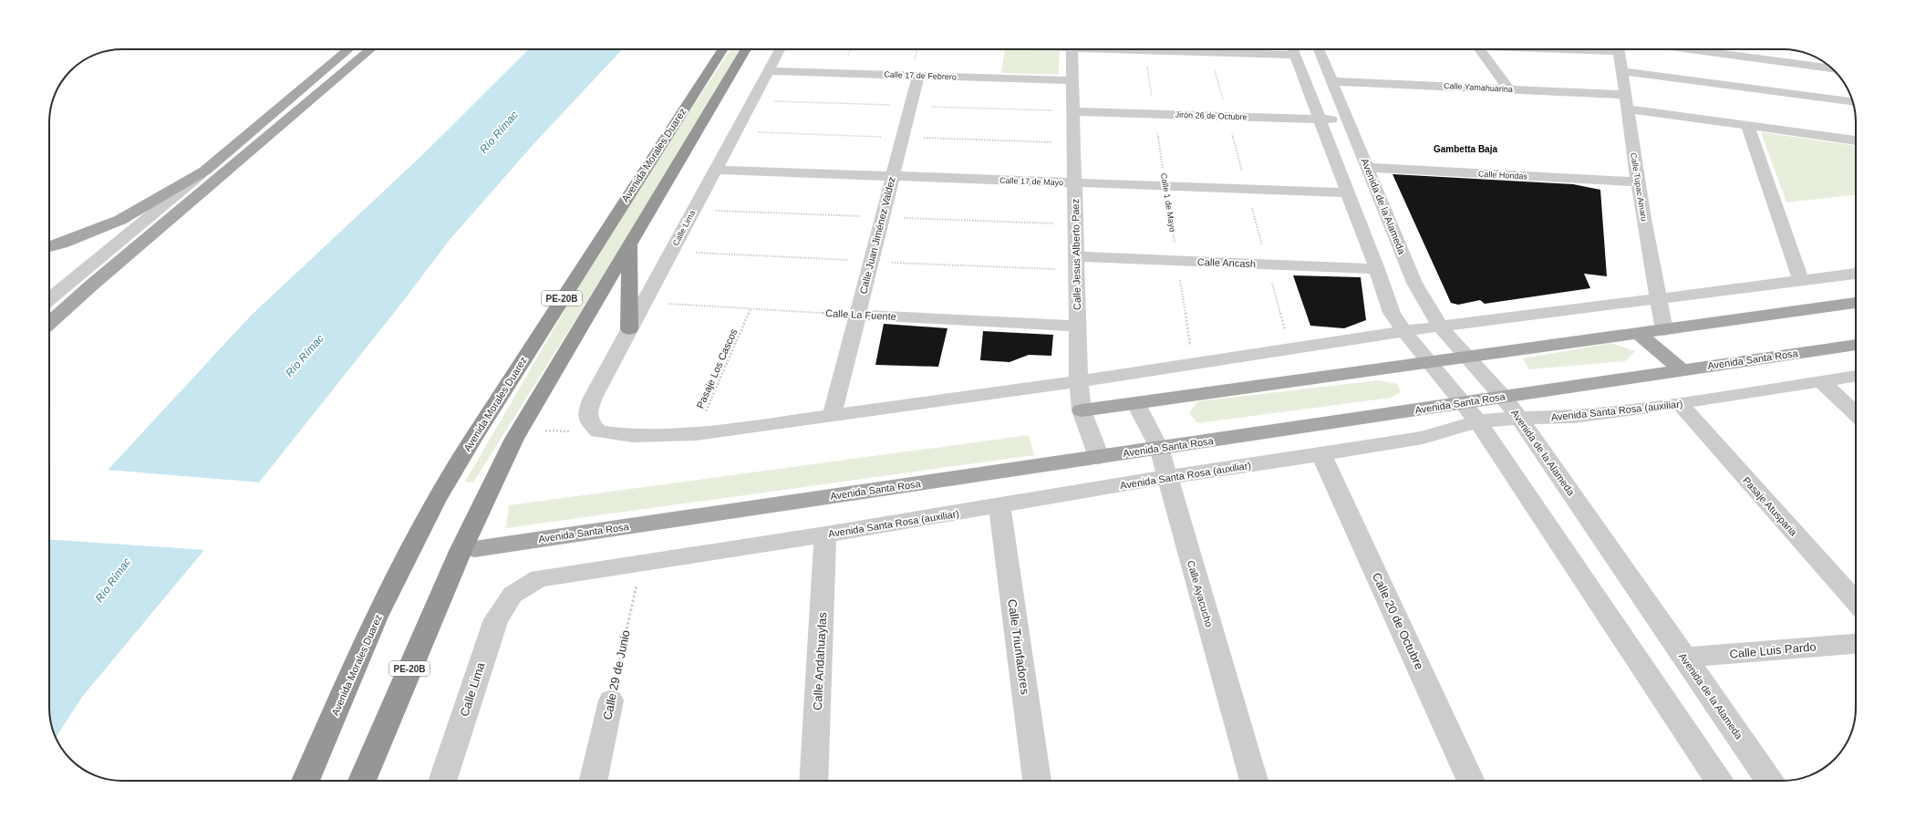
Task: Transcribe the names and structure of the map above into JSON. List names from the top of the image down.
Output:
{
  "streets": {
    "highway": ["Avenida Morales Duarez", "PE-20B"],
    "main road": ["Avenida Santa Rosa"],
    "street": [
      "Calle 17 de Febrero",
      "Calle Yamahuarina",
      "Jirón 26 de Octubre",
      "Calle Hondas",
      "Calle 17 de Mayo",
      "Calle Tupac Amaru",
      "Avenida de la Alameda",
      "Calle Lima",
      "Calle Juan Jiménez Valdez",
      "Calle Jesus Alberto Paez",
      "Calle Ancash",
      "Calle La Fuente",
      "Avenida Santa Rosa (auxiliar)",
      "Pasaje Atusparia",
      "Calle Ayacucho",
      "Calle 20 de Octubre",
      "Calle Triunfadores",
      "Calle Luis Pardo",
      "Calle Andahuaylas",
      "Calle 29 de Junio"
    ],
    "path": ["Calle 1 de Mayo", "Pasaje Los Cascos"]
  },
  "crossings": [
    ["Calle 17 de Febrero", "Calle Lima"],
    ["Calle 17 de Febrero", "Calle Juan Jiménez Valdez"],
    ["Calle 17 de Febrero", "Calle Jesus Alberto Paez"],
    ["Calle Yamahuarina", "Calle Tupac Amaru"],
    ["Calle Yamahuarina", "Avenida de la Alameda"],
    ["Jirón 26 de Octubre", "Calle 1 de Mayo"],
    ["Jirón 26 de Octubre", "Avenida de la Alameda"],
    ["Jirón 26 de Octubre", "Calle Jesus Alberto Paez"],
    ["Calle Hondas", "Calle Tupac Amaru"],
    ["Calle Hondas", "Avenida de la Alameda"],
    ["Calle 17 de Mayo", "Calle 1 de Mayo"],
    ["Calle 17 de Mayo", "Calle Lima"],
    ["Calle 17 de Mayo", "Calle Juan Jiménez Valdez"],
    ["Calle 17 de Mayo", "Calle Jesus Alberto Paez"],
    ["Calle 1 de Mayo", "Calle Ancash"],
    ["Avenida de la Alameda", "Avenida Santa Rosa"],
    ["Avenida de la Alameda", "Avenida Santa Rosa (auxiliar)"],
    ["Avenida de la Alameda", "Calle Luis Pardo"],
    ["Calle Lima", "Calle La Fuente"],
    ["Calle Lima", "Avenida Santa Rosa (auxiliar)"],
    ["Calle Juan Jiménez Valdez", "Calle La Fuente"],
    ["Calle Jesus Alberto Paez", "Calle Ancash"],
    ["Calle Jesus Alberto Paez", "Calle La Fuente"],
    ["Calle Jesus Alberto Paez", "Avenida Santa Rosa"],
    ["Calle La Fuente", "Pasaje Los Cascos"],
    ["Avenida Santa Rosa", "Calle Ayacucho"],
    ["Avenida Santa Rosa (auxiliar)", "Pasaje Atusparia"],
    ["Avenida Santa Rosa (auxiliar)", "Calle Ayacucho"],
    ["Avenida Santa Rosa (auxiliar)", "Calle 20 de Octubre"],
    ["Avenida Santa Rosa (auxiliar)", "Calle Triunfadores"],
    ["Avenida Santa Rosa (auxiliar)", "Calle Andahuaylas"],
    ["Avenida Santa Rosa (auxiliar)", "Calle 29 de Junio"]
  ],
  "districts": ["Gambetta Baja"],
  "water": ["Río Rímac"]
}
